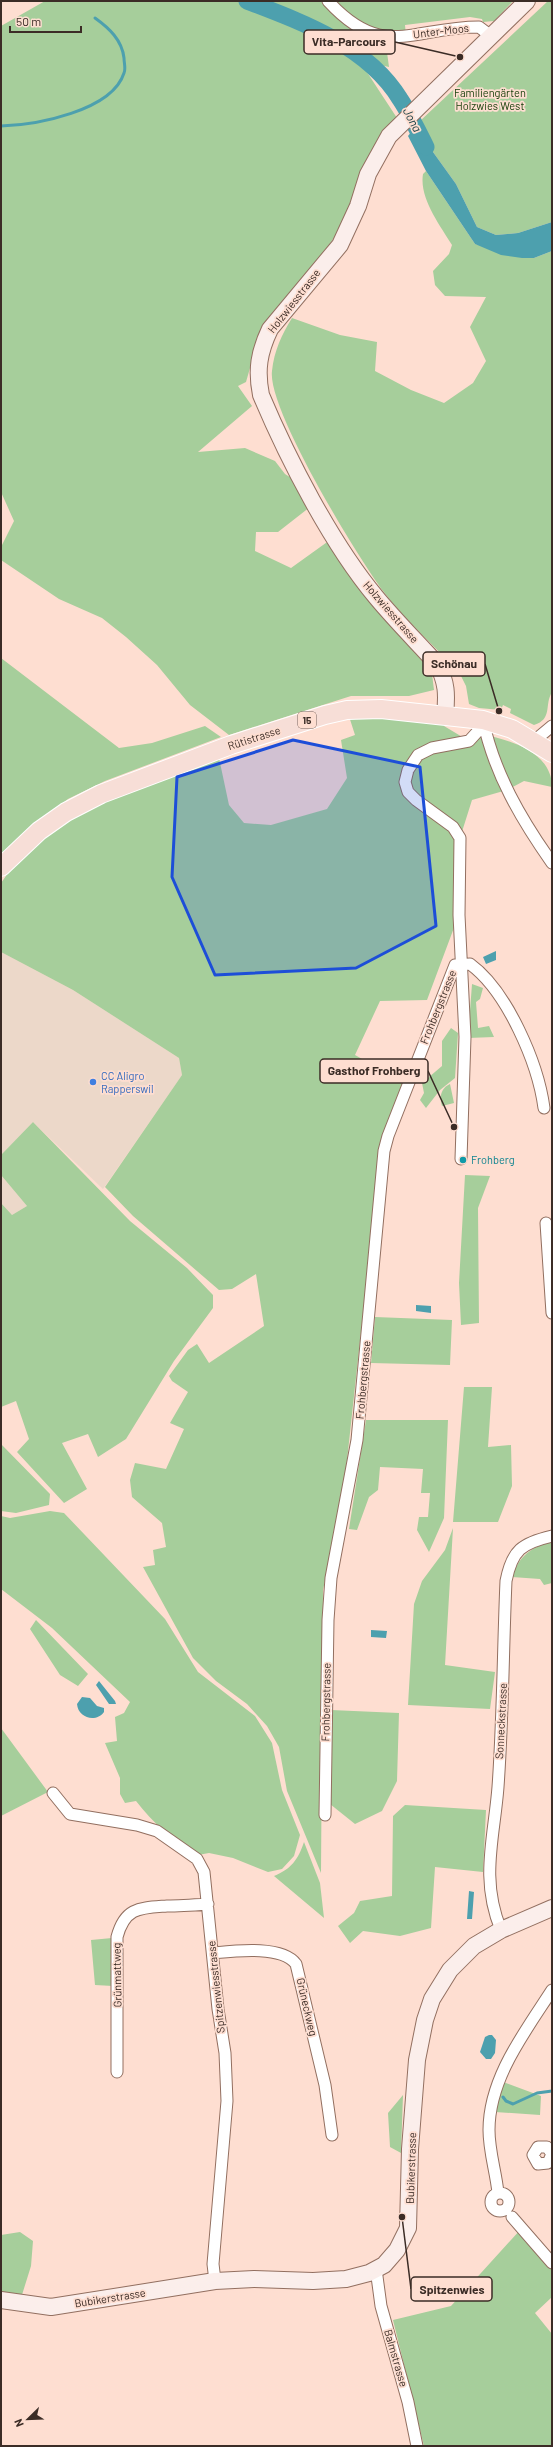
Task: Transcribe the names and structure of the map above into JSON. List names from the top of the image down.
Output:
{
  "streets": {
    "main road": ["15", "Rütistrasse"],
    "street": [
      "Unter-Moos",
      "Holzwiesstrasse",
      "Frohbergstrasse",
      "Sonneckstrasse",
      "Grünmattweg",
      "Spitzenwiesstrasse",
      "Grüneckweg",
      "Bubikerstrasse",
      "Balmstrasse"
    ]
  },
  "crossings": [
    ["Unter-Moos", "Holzwiesstrasse"],
    ["Holzwiesstrasse", "Rütistrasse"],
    ["Rütistrasse", "Frohbergstrasse"],
    ["Sonneckstrasse", "Bubikerstrasse"],
    ["Grünmattweg", "Spitzenwiesstrasse"],
    ["Spitzenwiesstrasse", "Grüneckweg"],
    ["Spitzenwiesstrasse", "Bubikerstrasse"],
    ["Bubikerstrasse", "Balmstrasse"]
  ],
  "water": ["Jona"],
  "parks": ["Familiengärten Holzwies West"],
  "places": [
    "Vita-Parcours",
    "Schönau",
    "CC Aligro Rapperswil",
    "Gasthof Frohberg",
    "Frohberg",
    "Spitzenwies"
  ],
  "scale_bar": "50 m",
  "north": "bottom left"
}
